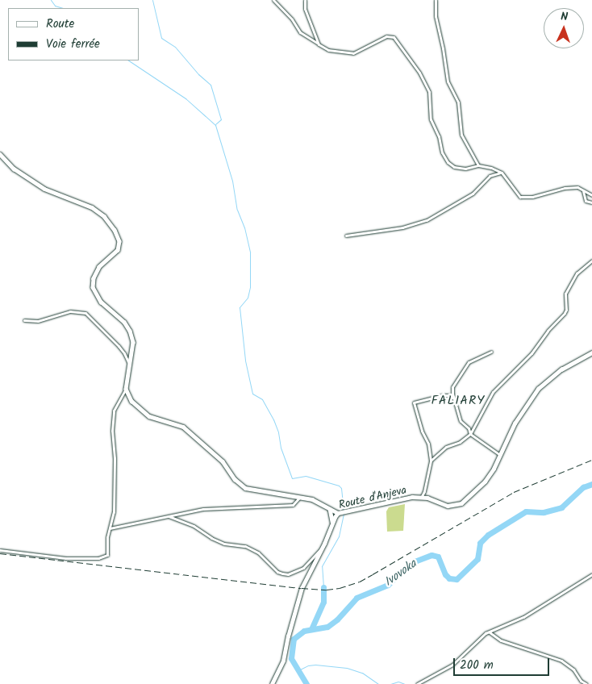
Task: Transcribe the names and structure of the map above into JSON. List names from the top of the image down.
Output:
{
  "streets": {
    "street": ["Route d'Anjeva"]
  },
  "districts": ["FALIARY"],
  "water": ["Ivovoka"],
  "legend": ["Route", "Voie ferrée"],
  "scale_bar": "200 m",
  "north": "top"
}
